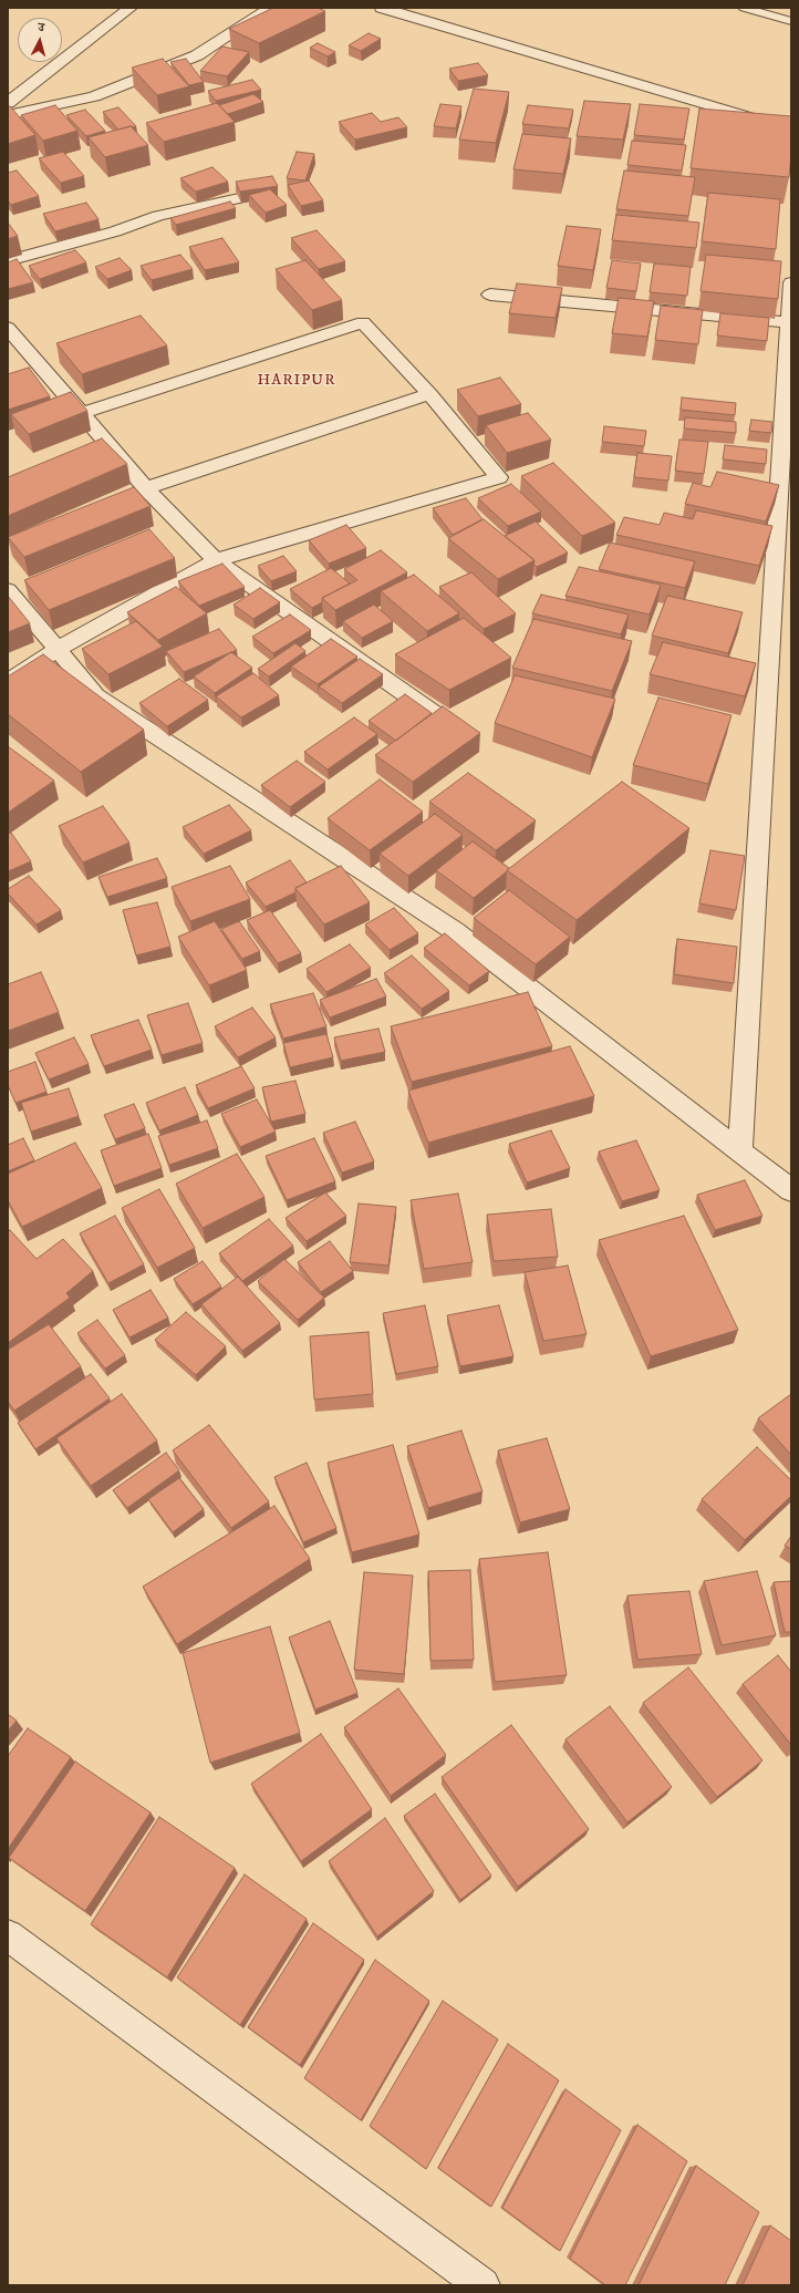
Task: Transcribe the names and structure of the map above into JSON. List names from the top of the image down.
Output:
{
  "districts": ["HARIPUR"],
  "north": "top"
}
